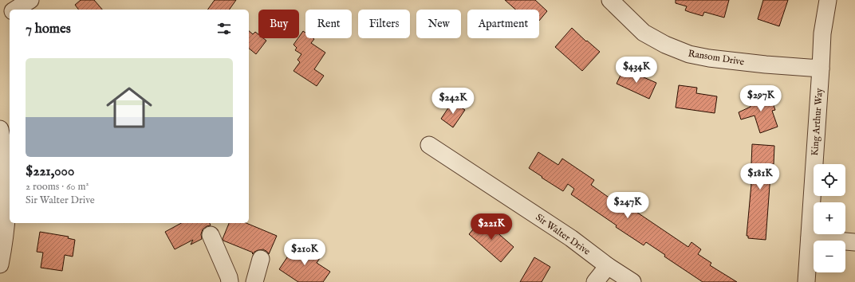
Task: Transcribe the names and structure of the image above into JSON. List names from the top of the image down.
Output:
{
  "streets": {
    "street": ["Ransom Drive", "King Arthur Way", "Sir Walter Drive"]
  },
  "crossings": [
    ["Ransom Drive", "King Arthur Way"]
  ],
  "page": {
    "chip": [
      "Buy",
      "Rent",
      "Filters",
      "New",
      "Apartment"
    ],
    "heading": "7 homes",
    "list": [
      {
        "name": "$221,000",
        "note": "2 rooms · 60 m² · Sir Walter Drive"
      }
    ],
    "price": [
      "$434K",
      "$297K",
      "$242K",
      "$181K",
      "$247K",
      "$221K",
      "$210K"
    ],
    "map_buttons": ["+", "−"]
  }
}
